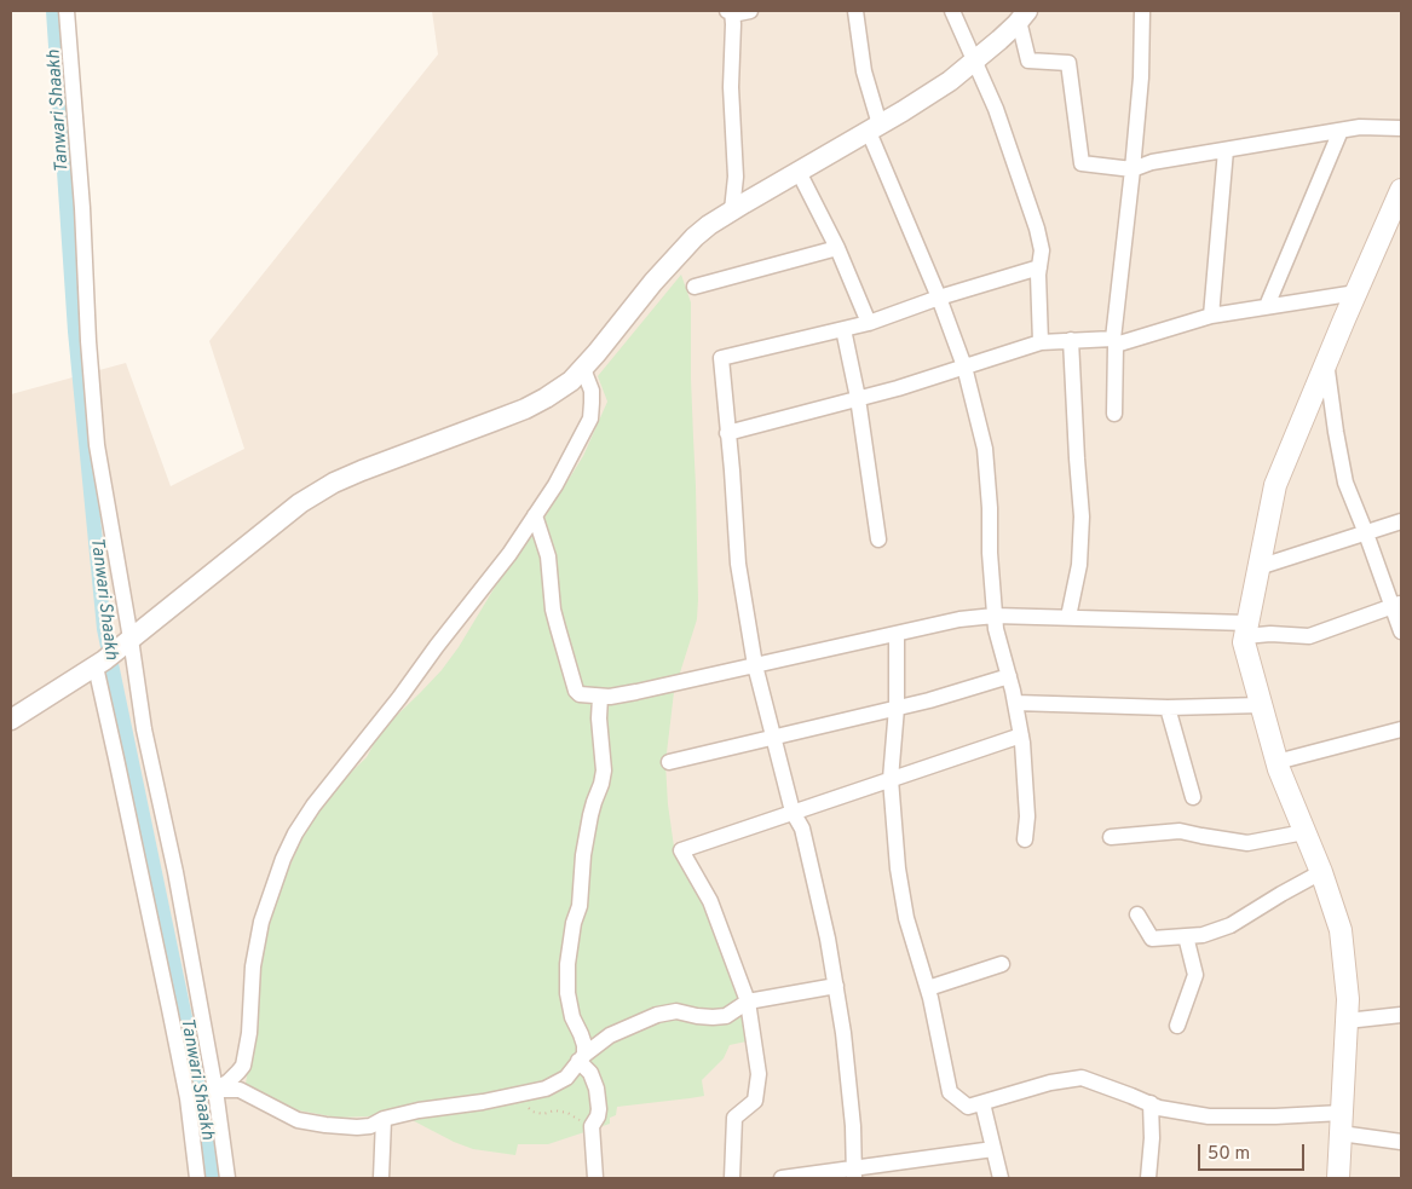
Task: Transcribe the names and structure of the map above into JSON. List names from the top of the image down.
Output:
{
  "water": ["Tanwari Shaakh"],
  "scale_bar": "50 m"
}
